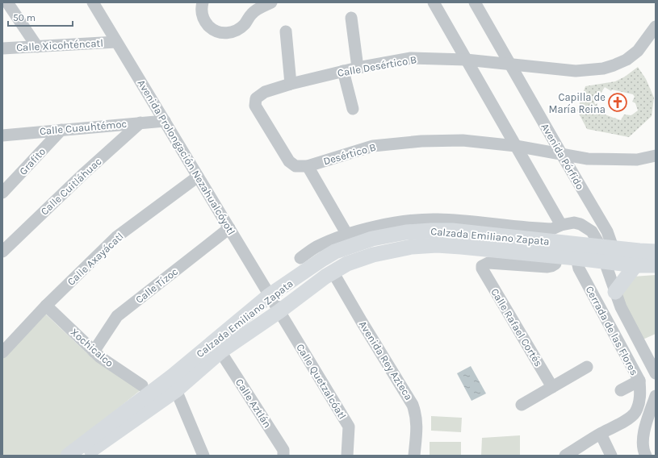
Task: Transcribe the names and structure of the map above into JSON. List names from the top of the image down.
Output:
{
  "streets": {
    "main road": ["Calzada Emiliano Zapata"],
    "street": [
      "Calle Xicohténcatl",
      "Calle Desértico B",
      "Calle Cuauhtémoc",
      "Desértico B",
      "Avenida Pórfido",
      "Avenida Prolongación Nezahualcóyotl",
      "Grafito",
      "Calle Cuitláhuac",
      "Calle Axayácatl",
      "Calle Tízoc",
      "Calle Rafael Cortés",
      "Cerrada de las Flores",
      "Xochicalco",
      "Avenida Rey Azteca",
      "Calle Quetzalcóatl",
      "Calle Aztlán"
    ]
  },
  "crossings": [
    ["Calle Xicohténcatl", "Avenida Prolongación Nezahualcóyotl"],
    ["Calle Desértico B", "Desértico B"],
    ["Calle Desértico B", "Avenida Pórfido"],
    ["Calle Cuauhtémoc", "Avenida Prolongación Nezahualcóyotl"],
    ["Calle Cuauhtémoc", "Grafito"],
    ["Calle Cuauhtémoc", "Calle Cuitláhuac"],
    ["Desértico B", "Avenida Pórfido"],
    ["Avenida Pórfido", "Calzada Emiliano Zapata"],
    ["Avenida Prolongación Nezahualcóyotl", "Calzada Emiliano Zapata"],
    ["Avenida Prolongación Nezahualcóyotl", "Calle Axayácatl"],
    ["Avenida Prolongación Nezahualcóyotl", "Calle Tízoc"],
    ["Avenida Prolongación Nezahualcóyotl", "Calle Quetzalcóatl"],
    ["Calzada Emiliano Zapata", "Calle Rafael Cortés"],
    ["Calzada Emiliano Zapata", "Cerrada de las Flores"],
    ["Calzada Emiliano Zapata", "Avenida Rey Azteca"],
    ["Calzada Emiliano Zapata", "Calle Quetzalcóatl"],
    ["Calzada Emiliano Zapata", "Calle Aztlán"],
    ["Calle Axayácatl", "Xochicalco"],
    ["Calle Tízoc", "Xochicalco"]
  ],
  "places": {
    "church": ["Capilla de María Reina"]
  },
  "scale_bar": "50 m"
}
